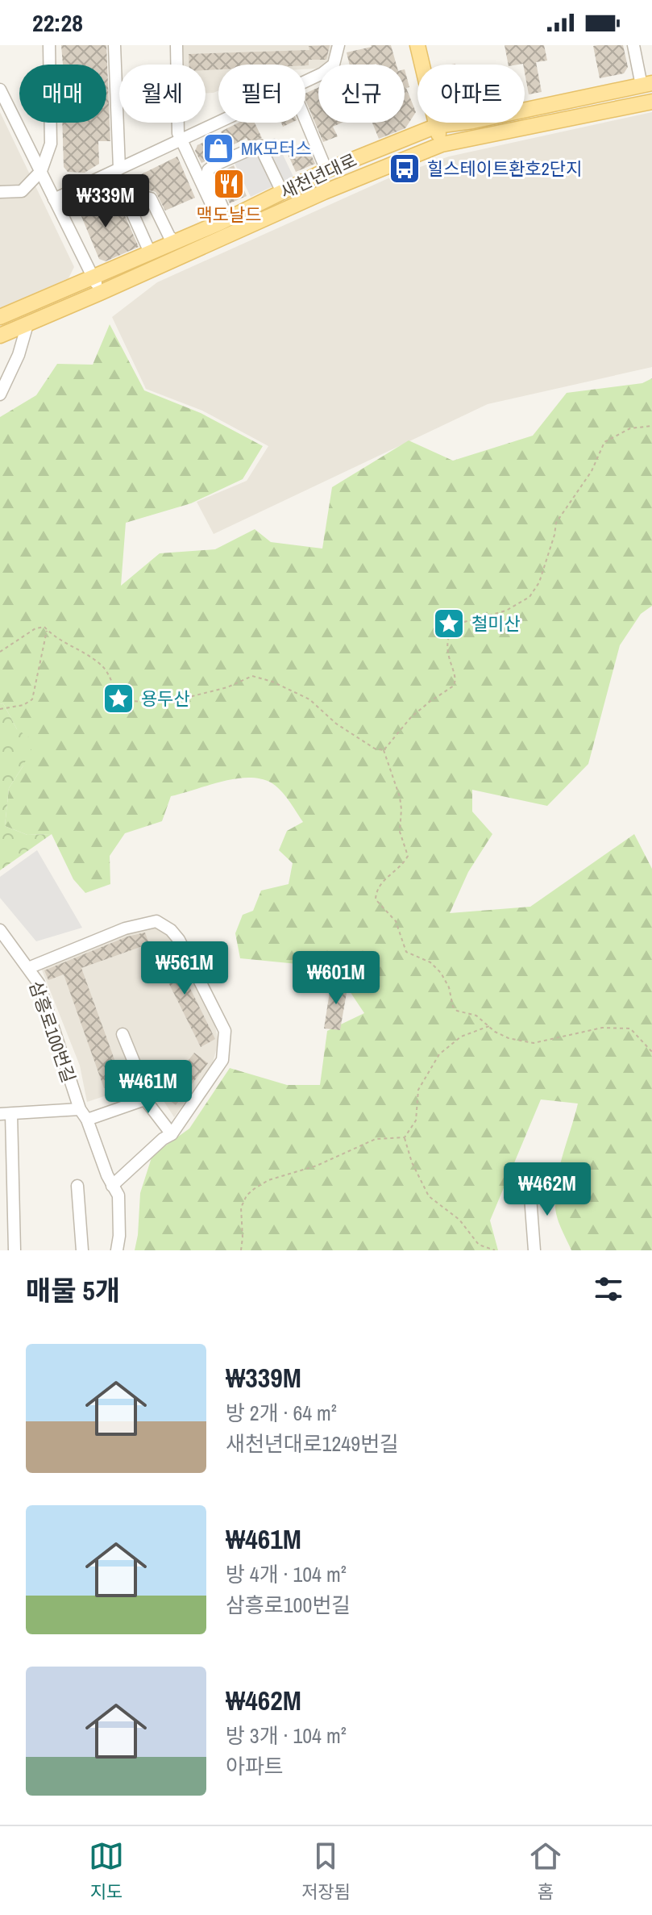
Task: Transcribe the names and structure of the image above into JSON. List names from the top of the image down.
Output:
{
  "streets": {
    "main road": ["새천년대로"],
    "street": ["삼흥로100번길"]
  },
  "places": {
    "shop": ["MK모터스"],
    "bus stop": ["힐스테이트환호2단지"],
    "restaurant": ["맥도날드"],
    "place": ["철미산", "용두산"]
  },
  "page": {
    "status": "22:28",
    "chip": [
      "매매",
      "월세",
      "필터",
      "신규",
      "아파트"
    ],
    "price": [
      "₩339M",
      "₩561M",
      "₩601M",
      "₩461M",
      "₩462M"
    ],
    "heading": "매물 5개",
    "list": [
      {
        "name": "₩339M",
        "note": "방 2개 · 64 m² · 새천년대로1249번길"
      },
      {
        "name": "₩461M",
        "note": "방 4개 · 104 m² · 삼흥로100번길"
      },
      {
        "name": "₩462M",
        "note": "방 3개 · 104 m² · 아파트"
      }
    ],
    "tabs": ["지도", "저장됨", "홈"]
  }
}
